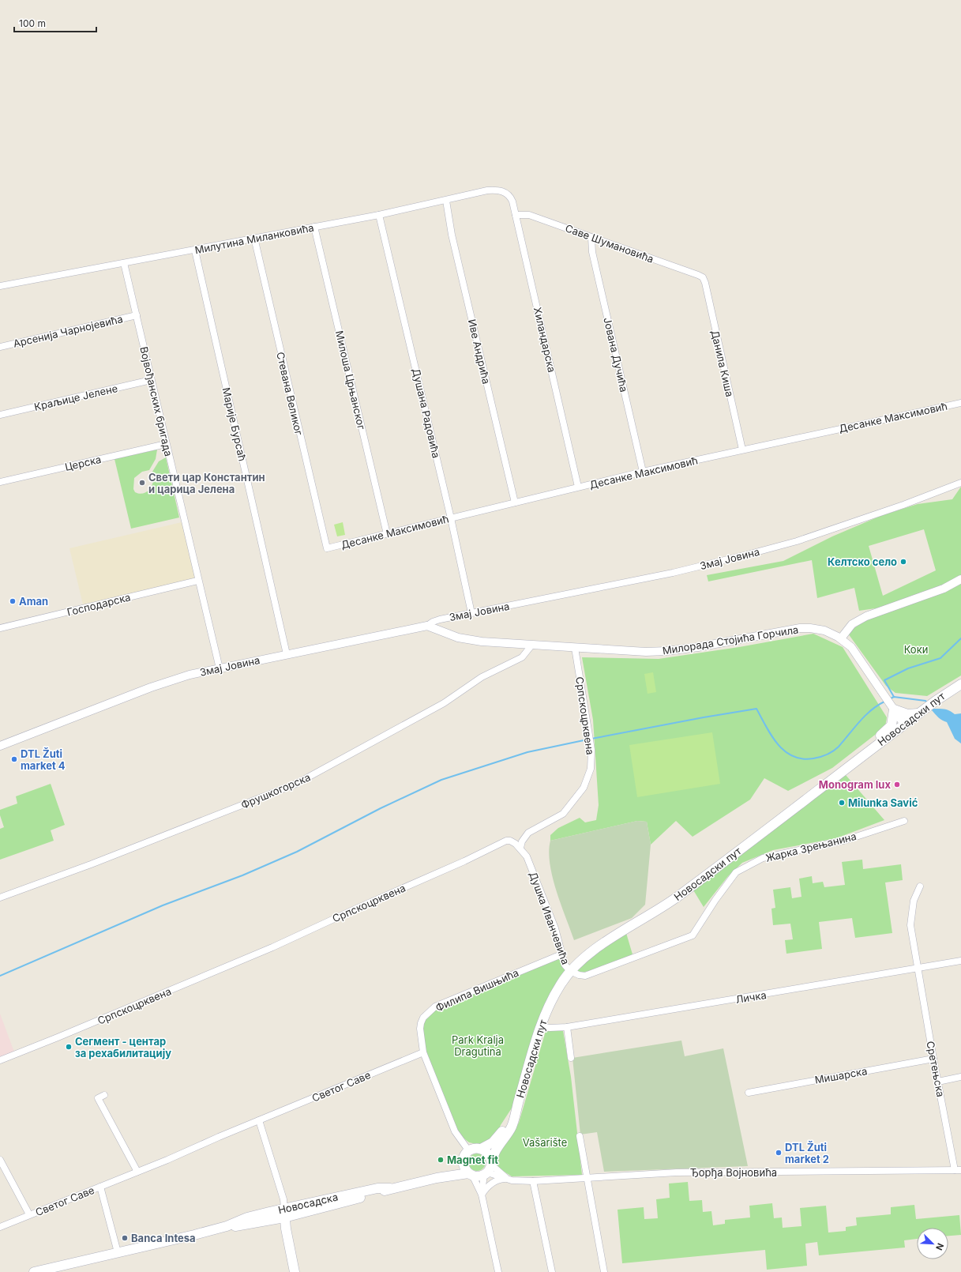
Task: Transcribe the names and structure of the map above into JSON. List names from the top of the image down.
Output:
{
  "streets": {
    "main road": ["Новосадски пут", "Новосадска"],
    "street": [
      "Милутина Миланковића",
      "Саве Шумановића",
      "Арсенија Чарнојевића",
      "Хиландарска",
      "Иве Андрића",
      "Јована Дучића",
      "Данила Киша",
      "Милоша Црњанског",
      "Стевана Великог",
      "Краљице Јелене",
      "Војвођанских бригада",
      "Душана Радовића",
      "Десанке Максимовић",
      "Марије Бурсаћ",
      "Церска",
      "Змај Јовина",
      "Господарска",
      "Милорада Стојића Горчила",
      "Српскоцрквена",
      "Фрушкогорска",
      "Жарка Зрењанина",
      "Душка Иванчевића",
      "Филипа Вишњића",
      "Личка",
      "Сретењска",
      "Мишарска",
      "Светог Саве",
      "Ђорђа Војновића"
    ]
  },
  "crossings": [
    ["Милутина Миланковића", "Хиландарска"],
    ["Милутина Миланковића", "Иве Андрића"],
    ["Милутина Миланковића", "Милоша Црњанског"],
    ["Милутина Миланковића", "Стевана Великог"],
    ["Милутина Миланковића", "Војвођанских бригада"],
    ["Милутина Миланковића", "Душана Радовића"],
    ["Милутина Миланковића", "Марије Бурсаћ"],
    ["Саве Шумановића", "Хиландарска"],
    ["Саве Шумановића", "Јована Дучића"],
    ["Саве Шумановића", "Данила Киша"],
    ["Арсенија Чарнојевића", "Војвођанских бригада"],
    ["Хиландарска", "Десанке Максимовић"],
    ["Иве Андрића", "Десанке Максимовић"],
    ["Јована Дучића", "Десанке Максимовић"],
    ["Данила Киша", "Десанке Максимовић"],
    ["Милоша Црњанског", "Десанке Максимовић"],
    ["Стевана Великог", "Десанке Максимовић"],
    ["Краљице Јелене", "Војвођанских бригада"],
    ["Војвођанских бригада", "Церска"],
    ["Војвођанских бригада", "Змај Јовина"],
    ["Војвођанских бригада", "Господарска"],
    ["Душана Радовића", "Десанке Максимовић"],
    ["Душана Радовића", "Змај Јовина"],
    ["Марије Бурсаћ", "Змај Јовина"],
    ["Змај Јовина", "Милорада Стојића Горчила"],
    ["Милорада Стојића Горчила", "Српскоцрквена"],
    ["Милорада Стојића Горчила", "Фрушкогорска"],
    ["Српскоцрквена", "Душка Иванчевића"],
    ["Новосадски пут", "Жарка Зрењанина"],
    ["Новосадски пут", "Душка Иванчевића"],
    ["Новосадски пут", "Филипа Вишњића"],
    ["Новосадски пут", "Личка"],
    ["Новосадски пут", "Ђорђа Војновића"],
    ["Новосадски пут", "Новосадска"],
    ["Жарка Зрењанина", "Душка Иванчевића"],
    ["Душка Иванчевића", "Филипа Вишњића"],
    ["Филипа Вишњића", "Светог Саве"],
    ["Филипа Вишњића", "Ђорђа Војновића"],
    ["Филипа Вишњића", "Новосадска"],
    ["Личка", "Сретењска"],
    ["Сретењска", "Мишарска"],
    ["Сретењска", "Ђорђа Војновића"],
    ["Светог Саве", "Новосадска"],
    ["Ђорђа Војновића", "Новосадска"]
  ],
  "parks": ["Коки", "Park Kralja Dragutina", "Vašarište"],
  "places": [
    "Свети цар Константин и царица Јелена",
    "Келтско село",
    "Aman",
    "DTL Žuti market 4",
    "Monogram lux",
    "Milunka Savić",
    "Сегмент - центар за рехабилитацију",
    "DTL Žuti market 2",
    "Magnet fit",
    "Banca Intesa"
  ],
  "scale_bar": "100 m",
  "north": "bottom right"
}
